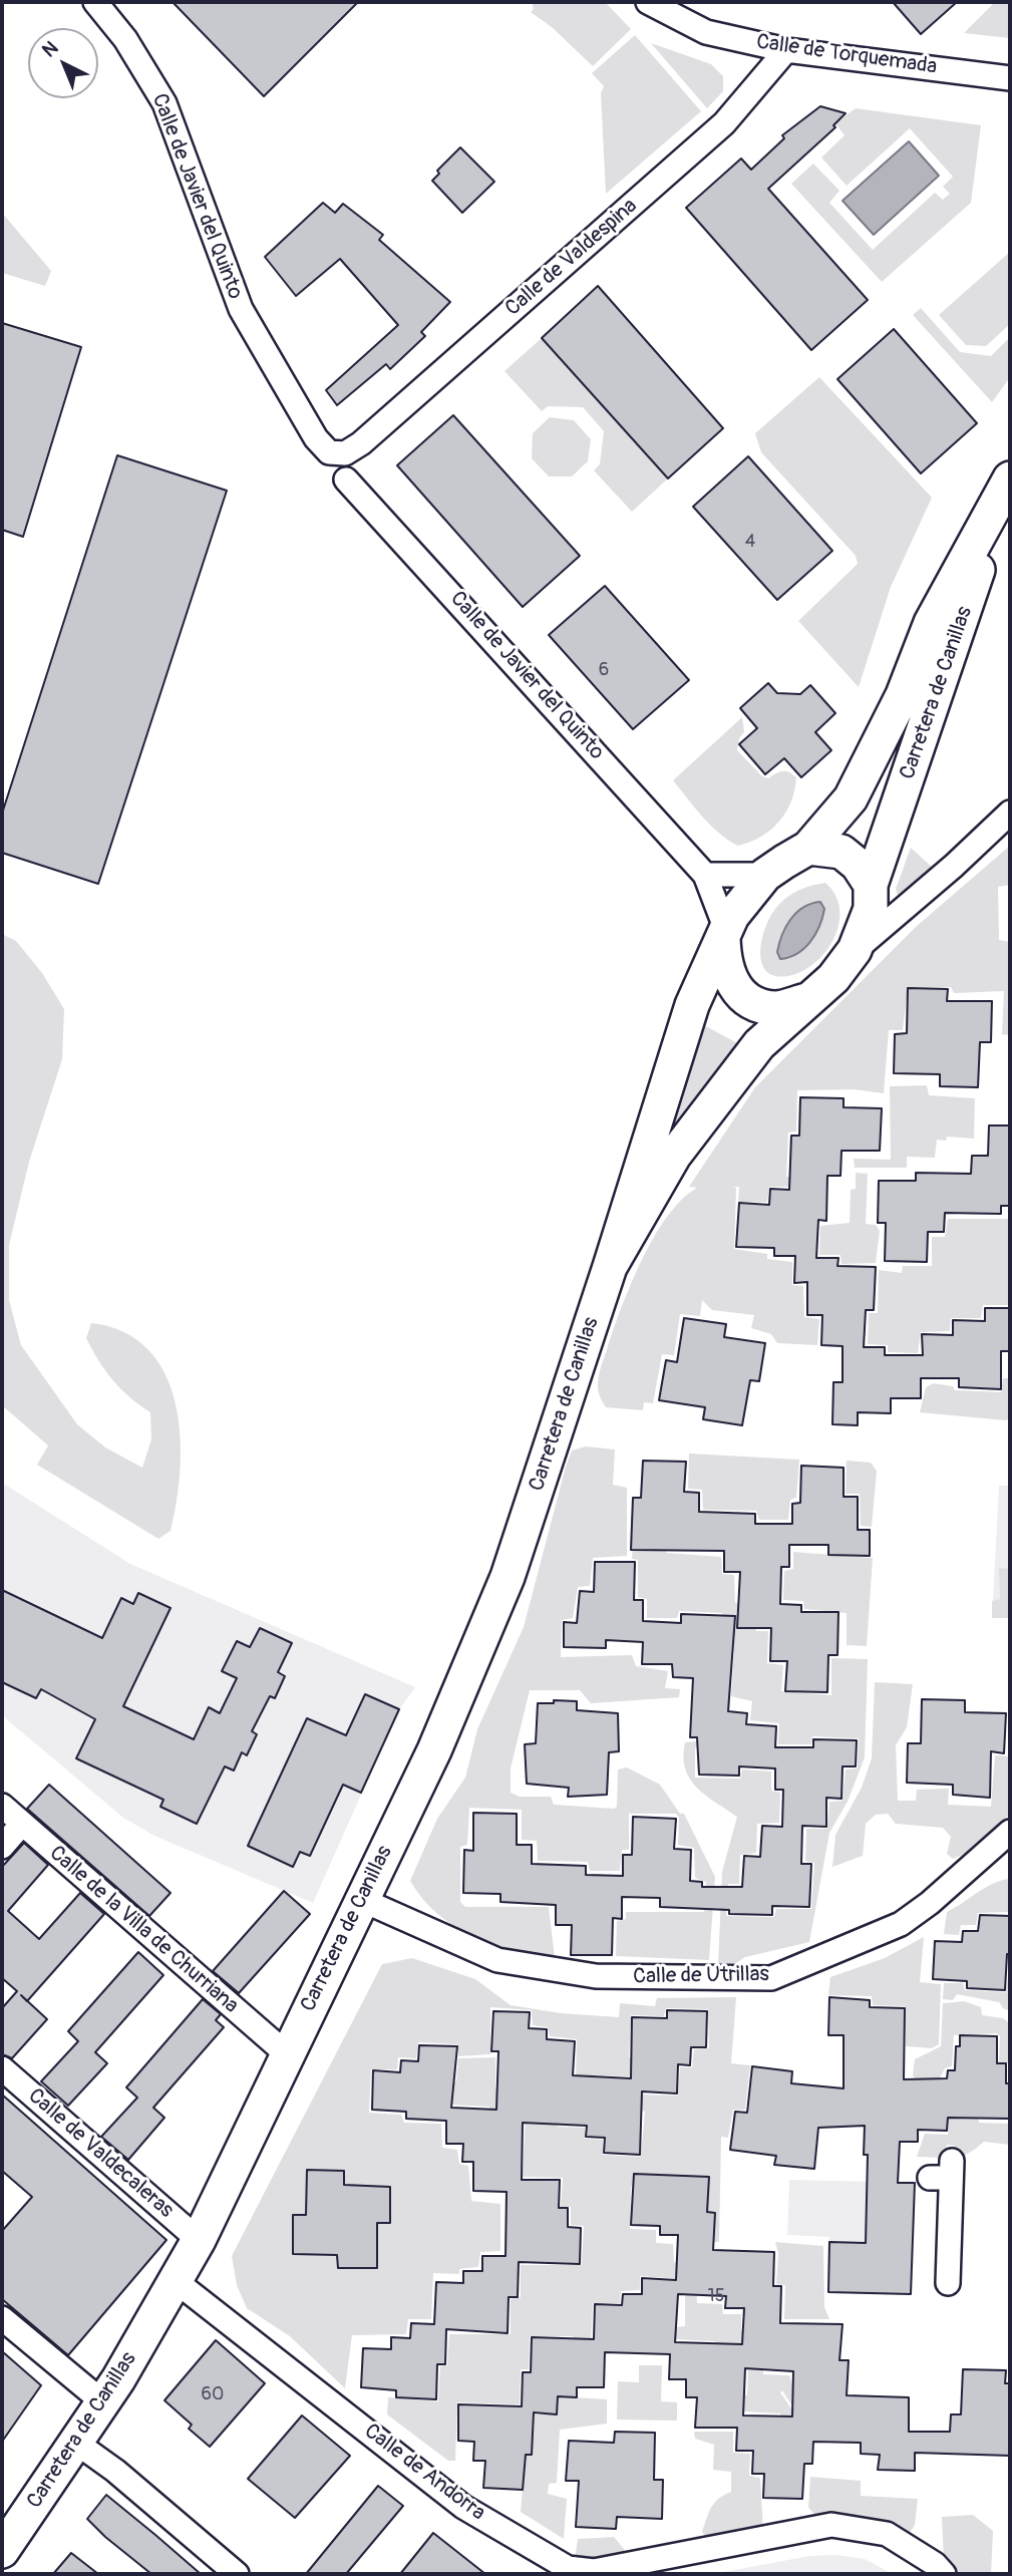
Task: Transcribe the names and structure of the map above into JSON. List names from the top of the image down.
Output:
{
  "streets": {
    "street": [
      "Calle de Torquemada",
      "Calle de Javier del Quinto",
      "Calle de Valdespina",
      "Carretera de Canillas",
      "Calle de la Villa de Churriana",
      "Calle de Utrillas",
      "Calle de Valdecaleras",
      "Calle de Andorra"
    ]
  },
  "crossings": [
    ["Calle de Torquemada", "Calle de Valdespina"],
    ["Calle de Javier del Quinto", "Calle de Valdespina"],
    ["Calle de Javier del Quinto", "Carretera de Canillas"],
    ["Carretera de Canillas", "Calle de la Villa de Churriana"],
    ["Carretera de Canillas", "Calle de Utrillas"],
    ["Carretera de Canillas", "Calle de Valdecaleras"],
    ["Carretera de Canillas", "Calle de Andorra"]
  ],
  "house_numbers": [
    "4",
    "6",
    "15",
    "60"
  ],
  "north": "top left"
}
